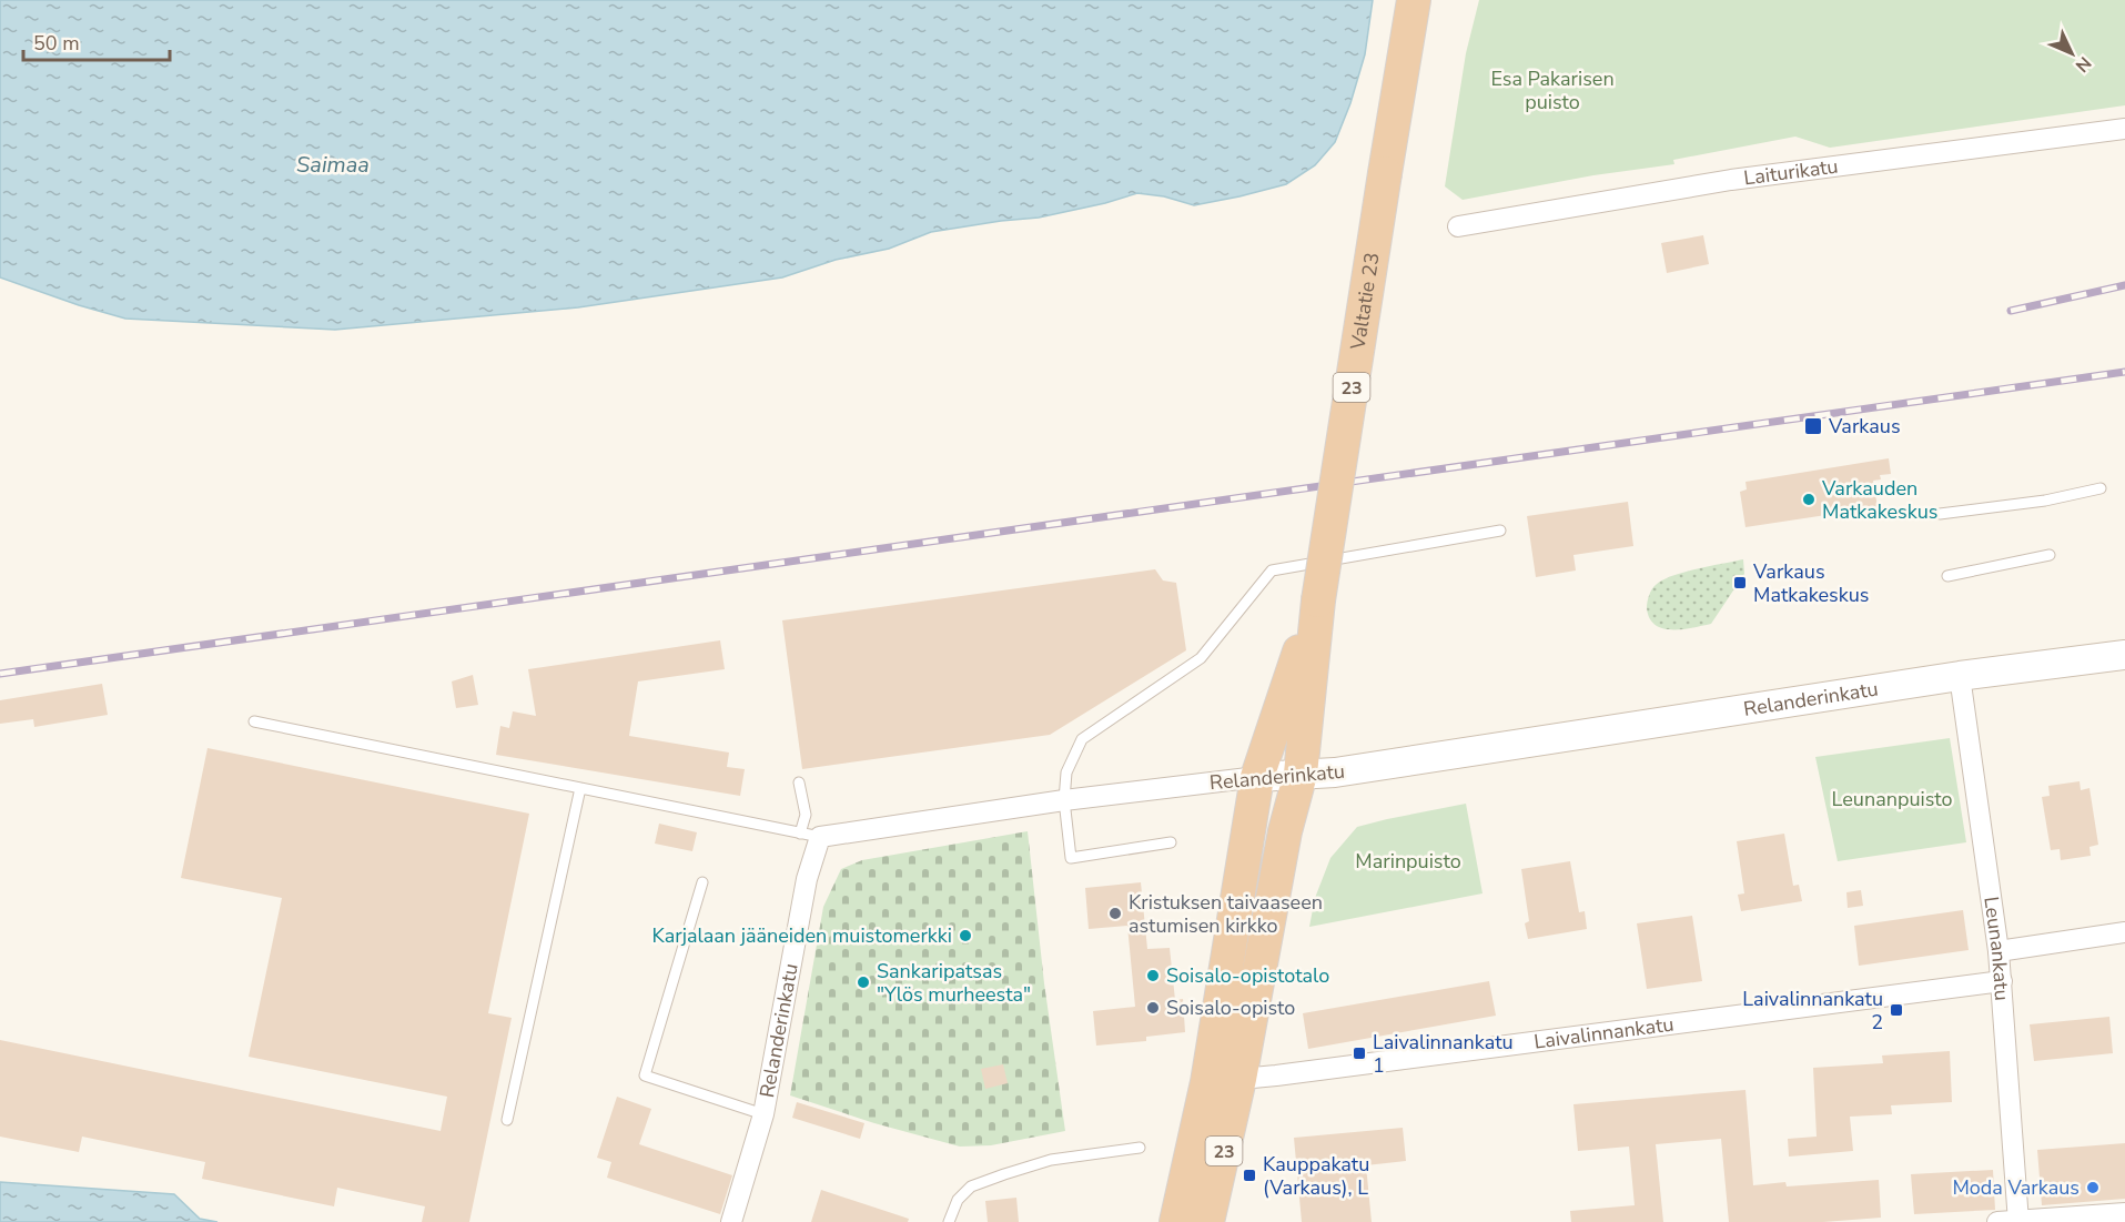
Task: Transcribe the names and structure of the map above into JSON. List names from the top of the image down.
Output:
{
  "streets": {
    "highway": ["Valtatie 23", "23"],
    "main road": ["Relanderinkatu"],
    "street": ["Laiturikatu", "Leunankatu", "Laivalinnankatu"]
  },
  "crossings": [
    ["Valtatie 23", "23"],
    ["Valtatie 23", "Relanderinkatu"],
    ["23", "Relanderinkatu"],
    ["23", "Laivalinnankatu"],
    ["Relanderinkatu", "Leunankatu"],
    ["Leunankatu", "Laivalinnankatu"]
  ],
  "water": ["Saimaa"],
  "parks": ["Esa Pakarisen puisto", "Leunanpuisto", "Marinpuisto"],
  "places": {
    "transit": [
      "Varkaus",
      "Varkaus Matkakeskus",
      "Laivalinnankatu 2",
      "Laivalinnankatu 1",
      "Kauppakatu (Varkaus), L"
    ],
    "other": [
      "Varkauden Matkakeskus",
      "Kristuksen taivaaseen astumisen kirkko",
      "Karjalaan jääneiden muistomerkki",
      "Soisalo-opistotalo",
      "Sankaripatsas \"Ylös murheesta\"",
      "Soisalo-opisto",
      "Moda Varkaus"
    ]
  },
  "scale_bar": "50 m",
  "north": "bottom right"
}
